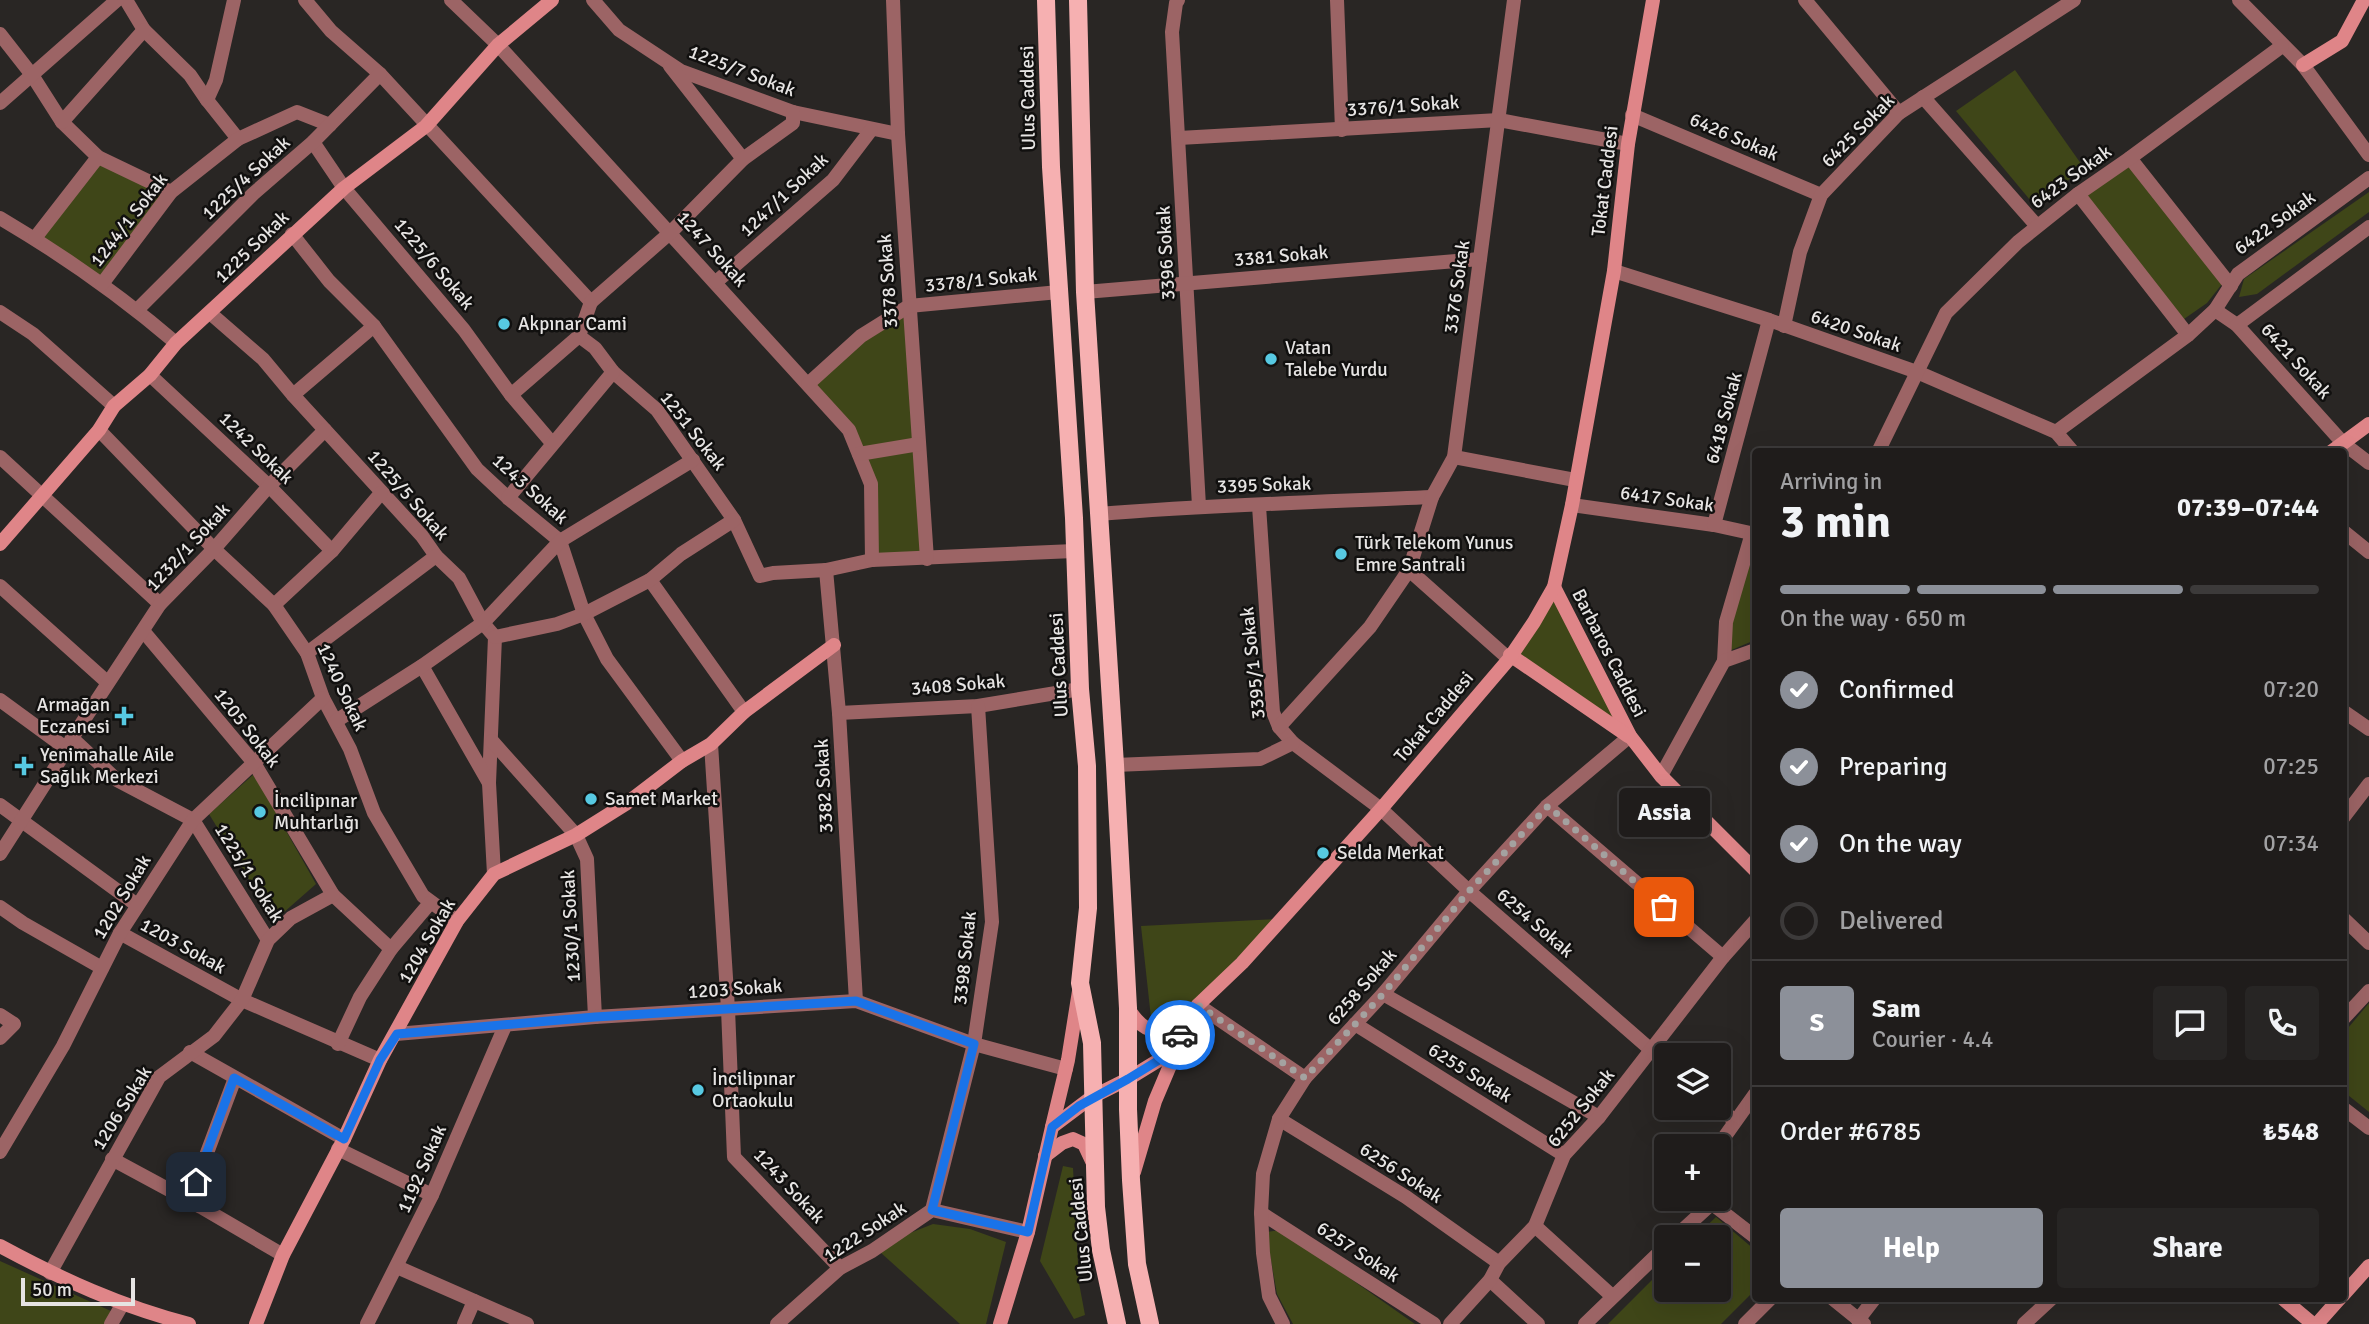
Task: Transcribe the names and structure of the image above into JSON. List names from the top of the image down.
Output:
{
  "streets": {
    "main road": ["Ulus Caddesi"],
    "street": [
      "1225/7 Sokak",
      "3376/1 Sokak",
      "6425 Sokak",
      "6426 Sokak",
      "6423 Sokak",
      "1225/4 Sokak",
      "Tokat Caddesi",
      "1247/1 Sokak",
      "1244/1 Sokak",
      "6422 Sokak",
      "1225 Sokak",
      "1247 Sokak",
      "3396 Sokak",
      "3381 Sokak",
      "1225/6 Sokak",
      "3378/1 Sokak",
      "3378 Sokak",
      "3376 Sokak",
      "6420 Sokak",
      "6421 Sokak",
      "6418 Sokak",
      "1251 Sokak",
      "1242 Sokak",
      "3395 Sokak",
      "1243 Sokak",
      "1225/5 Sokak",
      "6417 Sokak",
      "1232/1 Sokak",
      "Barbaros Caddesi",
      "3395/1 Sokak",
      "3408 Sokak",
      "1240 Sokak",
      "1205 Sokak",
      "3382 Sokak",
      "1225/1 Sokak",
      "1202 Sokak",
      "6254 Sokak",
      "1230/1 Sokak",
      "1204 Sokak",
      "1203 Sokak",
      "3398 Sokak",
      "6258 Sokak",
      "6255 Sokak",
      "1206 Sokak",
      "6252 Sokak",
      "1192 Sokak",
      "6256 Sokak",
      "1222 Sokak",
      "6257 Sokak"
    ]
  },
  "crossings": [
    ["1225/7 Sokak", "1247/1 Sokak"],
    ["1225/7 Sokak", "3378 Sokak"],
    ["Ulus Caddesi", "3378/1 Sokak"],
    ["Ulus Caddesi", "1251 Sokak"],
    ["Ulus Caddesi", "3408 Sokak"],
    ["3376/1 Sokak", "Tokat Caddesi"],
    ["3376/1 Sokak", "3396 Sokak"],
    ["3376/1 Sokak", "3376 Sokak"],
    ["6425 Sokak", "6426 Sokak"],
    ["6425 Sokak", "6420 Sokak"],
    ["6426 Sokak", "Tokat Caddesi"],
    ["6423 Sokak", "6420 Sokak"],
    ["1225/4 Sokak", "1244/1 Sokak"],
    ["1225/4 Sokak", "1225/6 Sokak"],
    ["Tokat Caddesi", "6420 Sokak"],
    ["Tokat Caddesi", "6417 Sokak"],
    ["Tokat Caddesi", "Barbaros Caddesi"],
    ["Tokat Caddesi", "3395/1 Sokak"],
    ["Tokat Caddesi", "6254 Sokak"],
    ["1247/1 Sokak", "1247 Sokak"],
    ["6422 Sokak", "6420 Sokak"],
    ["6422 Sokak", "6421 Sokak"],
    ["1225 Sokak", "1247 Sokak"],
    ["1225 Sokak", "1225/6 Sokak"],
    ["1225 Sokak", "1242 Sokak"],
    ["1225 Sokak", "1243 Sokak"],
    ["1225 Sokak", "1225/5 Sokak"],
    ["1225 Sokak", "1240 Sokak"],
    ["1247 Sokak", "3378/1 Sokak"],
    ["1247 Sokak", "1251 Sokak"],
    ["3396 Sokak", "3381 Sokak"],
    ["3396 Sokak", "3395 Sokak"],
    ["3381 Sokak", "3376 Sokak"],
    ["3378/1 Sokak", "3378 Sokak"],
    ["3378 Sokak", "1251 Sokak"],
    ["3376 Sokak", "3395 Sokak"],
    ["3376 Sokak", "3395/1 Sokak"],
    ["6420 Sokak", "6418 Sokak"],
    ["6418 Sokak", "6417 Sokak"],
    ["1251 Sokak", "3382 Sokak"],
    ["1242 Sokak", "1232/1 Sokak"],
    ["3395 Sokak", "3395/1 Sokak"],
    ["1243 Sokak", "1204 Sokak"],
    ["1243 Sokak", "1203 Sokak"],
    ["1243 Sokak", "1222 Sokak"],
    ["1225/5 Sokak", "1232/1 Sokak"],
    ["1232/1 Sokak", "1240 Sokak"],
    ["1232/1 Sokak", "1205 Sokak"],
    ["1232/1 Sokak", "1225/1 Sokak"],
    ["Barbaros Caddesi", "6258 Sokak"],
    ["3395/1 Sokak", "6254 Sokak"],
    ["3408 Sokak", "3382 Sokak"],
    ["3408 Sokak", "3398 Sokak"],
    ["1240 Sokak", "1202 Sokak"],
    ["1240 Sokak", "1204 Sokak"],
    ["1205 Sokak", "1202 Sokak"],
    ["1205 Sokak", "1204 Sokak"],
    ["1205 Sokak", "1206 Sokak"],
    ["3382 Sokak", "1204 Sokak"],
    ["3382 Sokak", "1203 Sokak"],
    ["1225/1 Sokak", "1202 Sokak"],
    ["1225/1 Sokak", "1206 Sokak"],
    ["1202 Sokak", "1203 Sokak"],
    ["6254 Sokak", "6258 Sokak"],
    ["6254 Sokak", "6252 Sokak"],
    ["1230/1 Sokak", "1204 Sokak"],
    ["1230/1 Sokak", "1203 Sokak"],
    ["1204 Sokak", "1203 Sokak"],
    ["1203 Sokak", "3398 Sokak"],
    ["1203 Sokak", "1206 Sokak"],
    ["1203 Sokak", "1192 Sokak"],
    ["3398 Sokak", "1222 Sokak"],
    ["6258 Sokak", "6255 Sokak"],
    ["6258 Sokak", "6256 Sokak"],
    ["6258 Sokak", "6257 Sokak"],
    ["6255 Sokak", "6252 Sokak"],
    ["6252 Sokak", "6256 Sokak"]
  ],
  "places": {
    "other": [
      "Akpınar Cami",
      "Vatan Talebe Yurdu",
      "Türk Telekom Yunus Emre Santrali",
      "Samet Market",
      "İncilipınar Muhtarlığı",
      "Selda Merkat",
      "Assia",
      "İncilipınar Ortaokulu"
    ],
    "health": ["Armağan Eczanesi", "Yenimahalle Aile Sağlık Merkezi"]
  },
  "scale_bar": "50 m",
  "page": {
    "heading": ["3 min", "Arriving in", "07:39–07:44"],
    "panel": [
      "Sam",
      "Courier · 4.4",
      "Order #6785",
      "₺548"
    ],
    "bar": "On the way · 650 m",
    "list": [
      ["Confirmed", "07:20"],
      ["Preparing", "07:25"],
      ["On the way", "07:34"],
      "Delivered"
    ],
    "bubble": "Assia",
    "round": "S",
    "map_buttons": ["+", "−"],
    "buttons": ["Help", "Share"],
    "scale": "50 m"
  }
}
